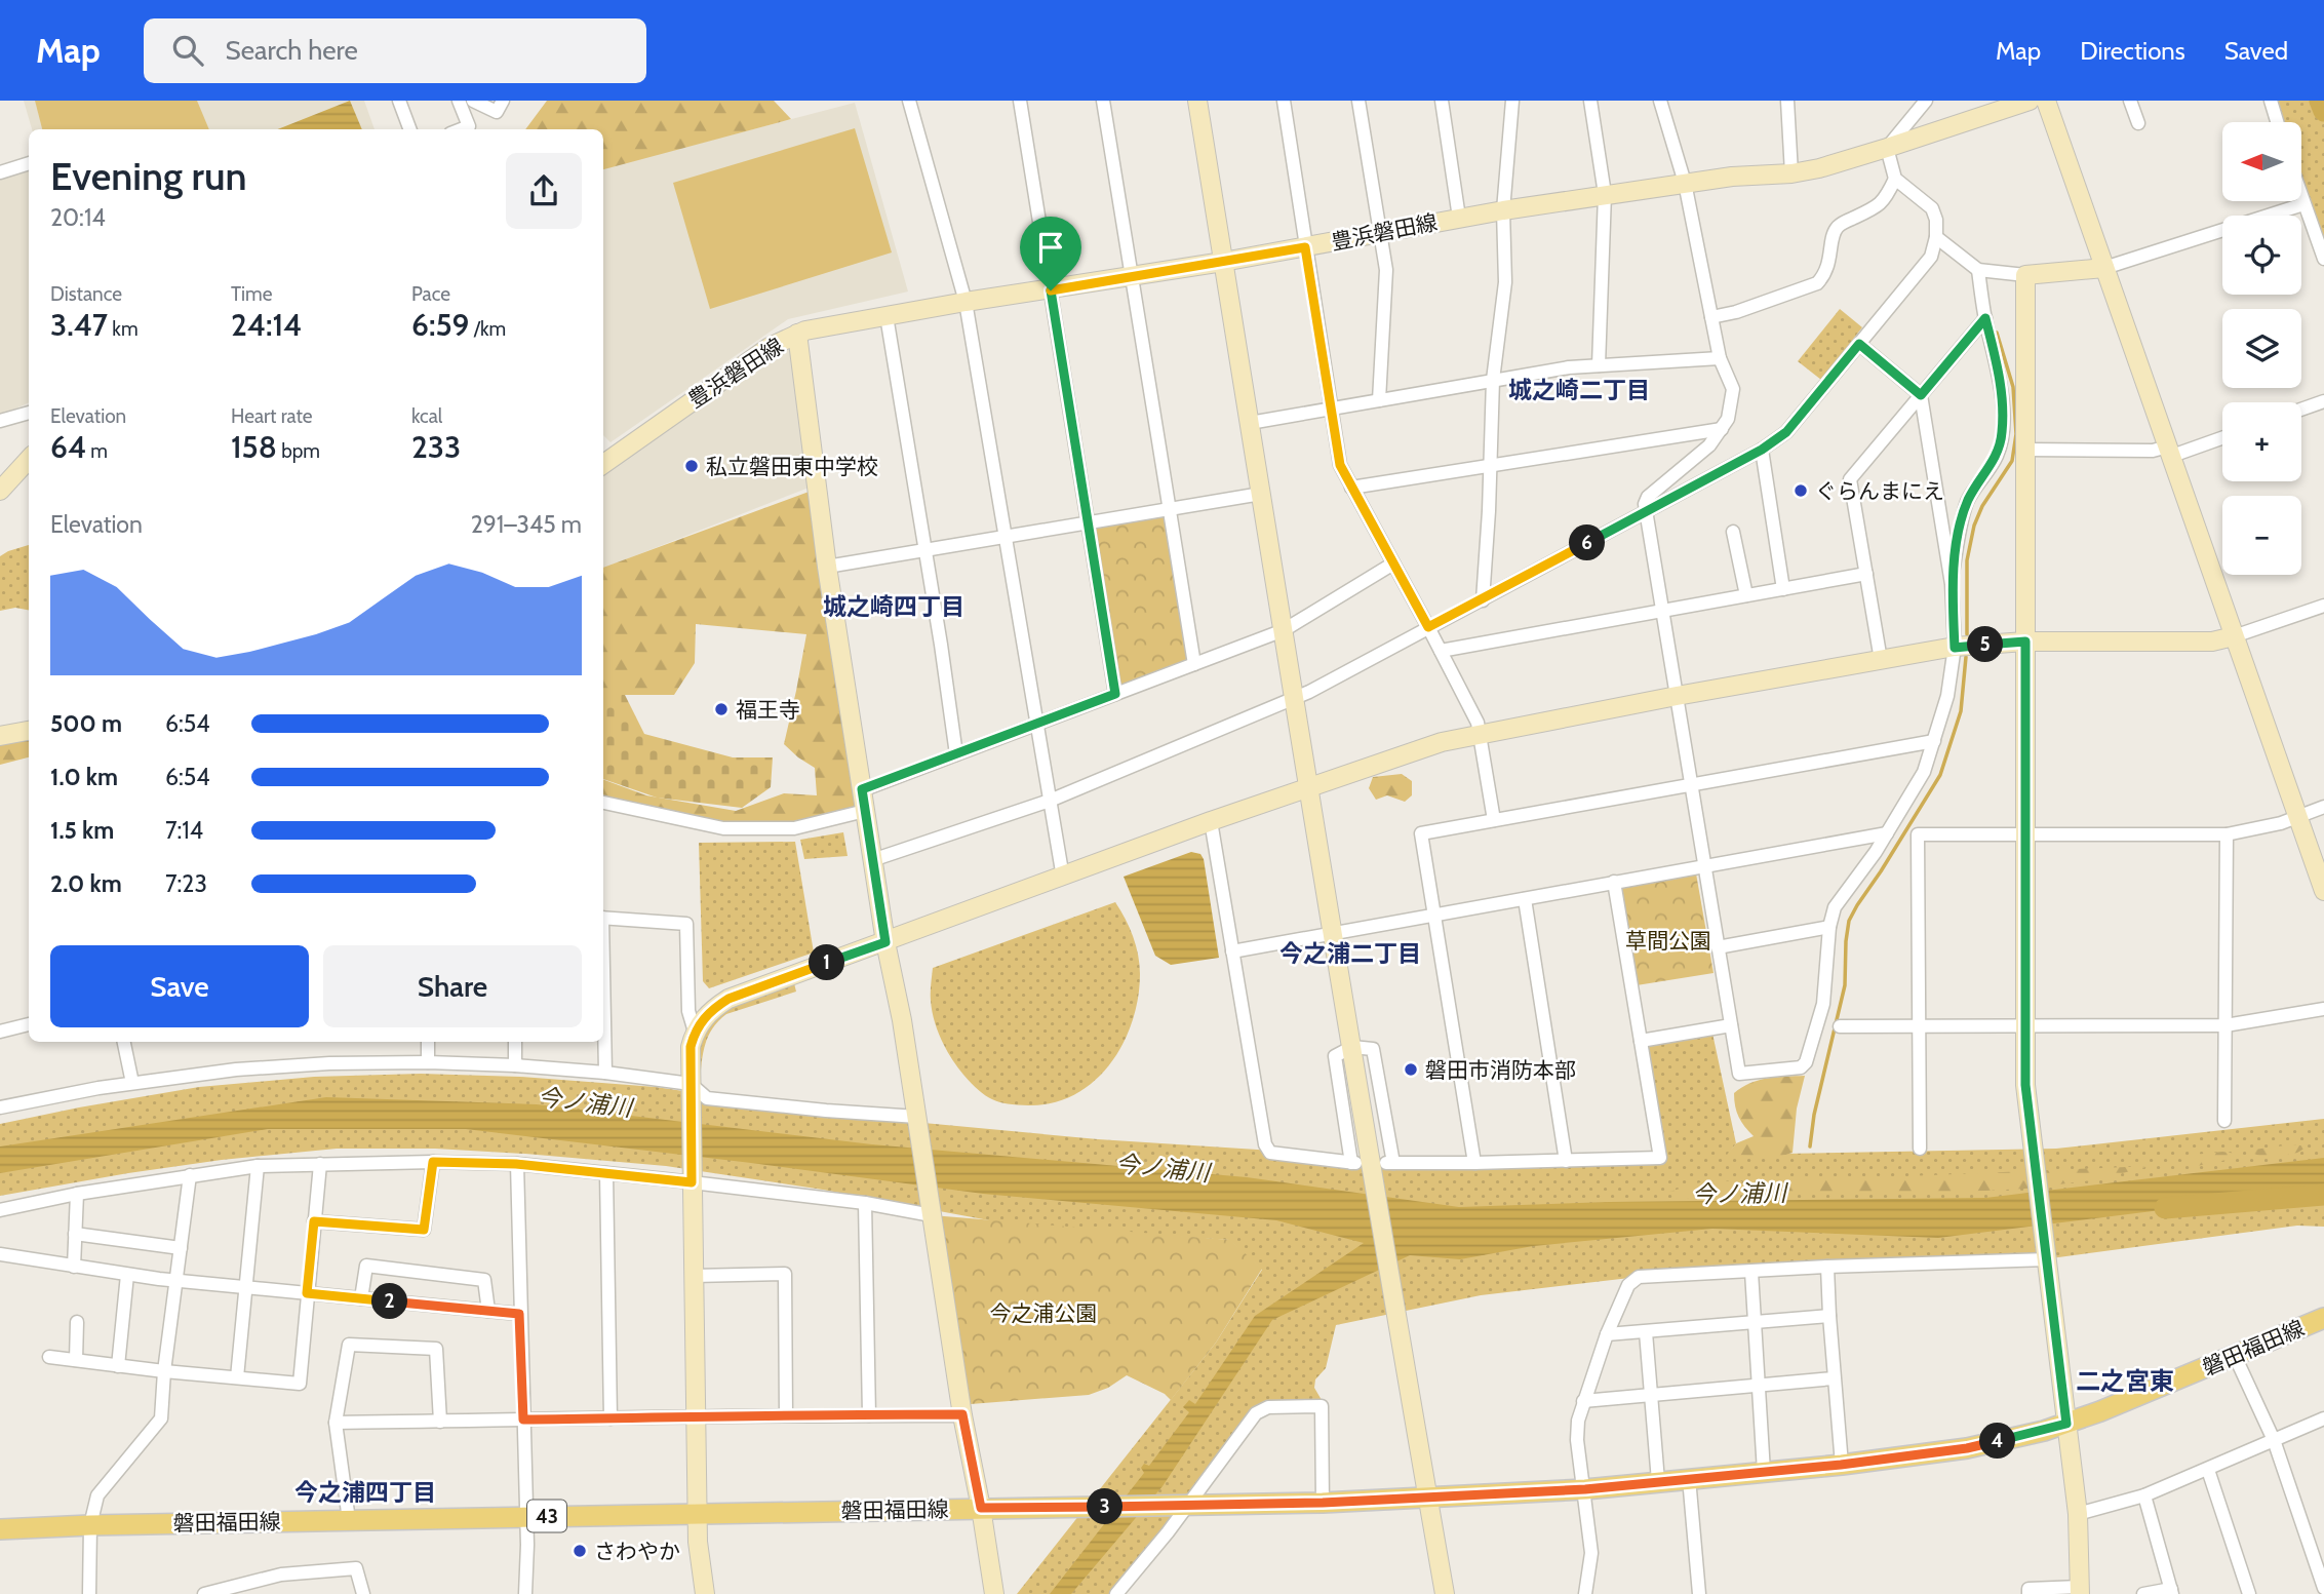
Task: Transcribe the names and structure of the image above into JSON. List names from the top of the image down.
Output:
{
  "streets": {
    "main road": ["磐田福田線", "43"],
    "street": ["豊浜磐田線"]
  },
  "districts": [
    "城之崎二丁目",
    "城之崎四丁目",
    "今之浦二丁目",
    "二之宮東",
    "今之浦四丁目"
  ],
  "water": ["今ノ浦川"],
  "parks": ["草間公園", "今之浦公園"],
  "places": [
    "私立磐田東中学校",
    "ぐらんまにえ",
    "福王寺",
    "磐田市消防本部",
    "さわやか"
  ],
  "north": "left",
  "page": {
    "header": "Map",
    "search": "Search here",
    "nav": ["Map", "Directions", "Saved"],
    "map_buttons": ["+", "−"],
    "heading": ["Evening run", "20:14"],
    "stats": [
      ["Distance", "3.47 km"],
      ["Time", "24:14"],
      ["Pace", "6:59 /km"],
      ["Elevation", "64 m"],
      ["Heart rate", "158 bpm"],
      ["kcal", "233"]
    ],
    "chart": ["Elevation", "291–345 m"],
    "pins": [
      "6",
      "5",
      "1",
      "2",
      "4",
      "3"
    ],
    "list": [
      {
        "name": "500 m",
        "note": "6:54"
      },
      {
        "name": "1.0 km",
        "note": "6:54"
      },
      {
        "name": "1.5 km",
        "note": "7:14"
      },
      {
        "name": "2.0 km",
        "note": "7:23"
      }
    ],
    "buttons": ["Save", "Share"]
  }
}
